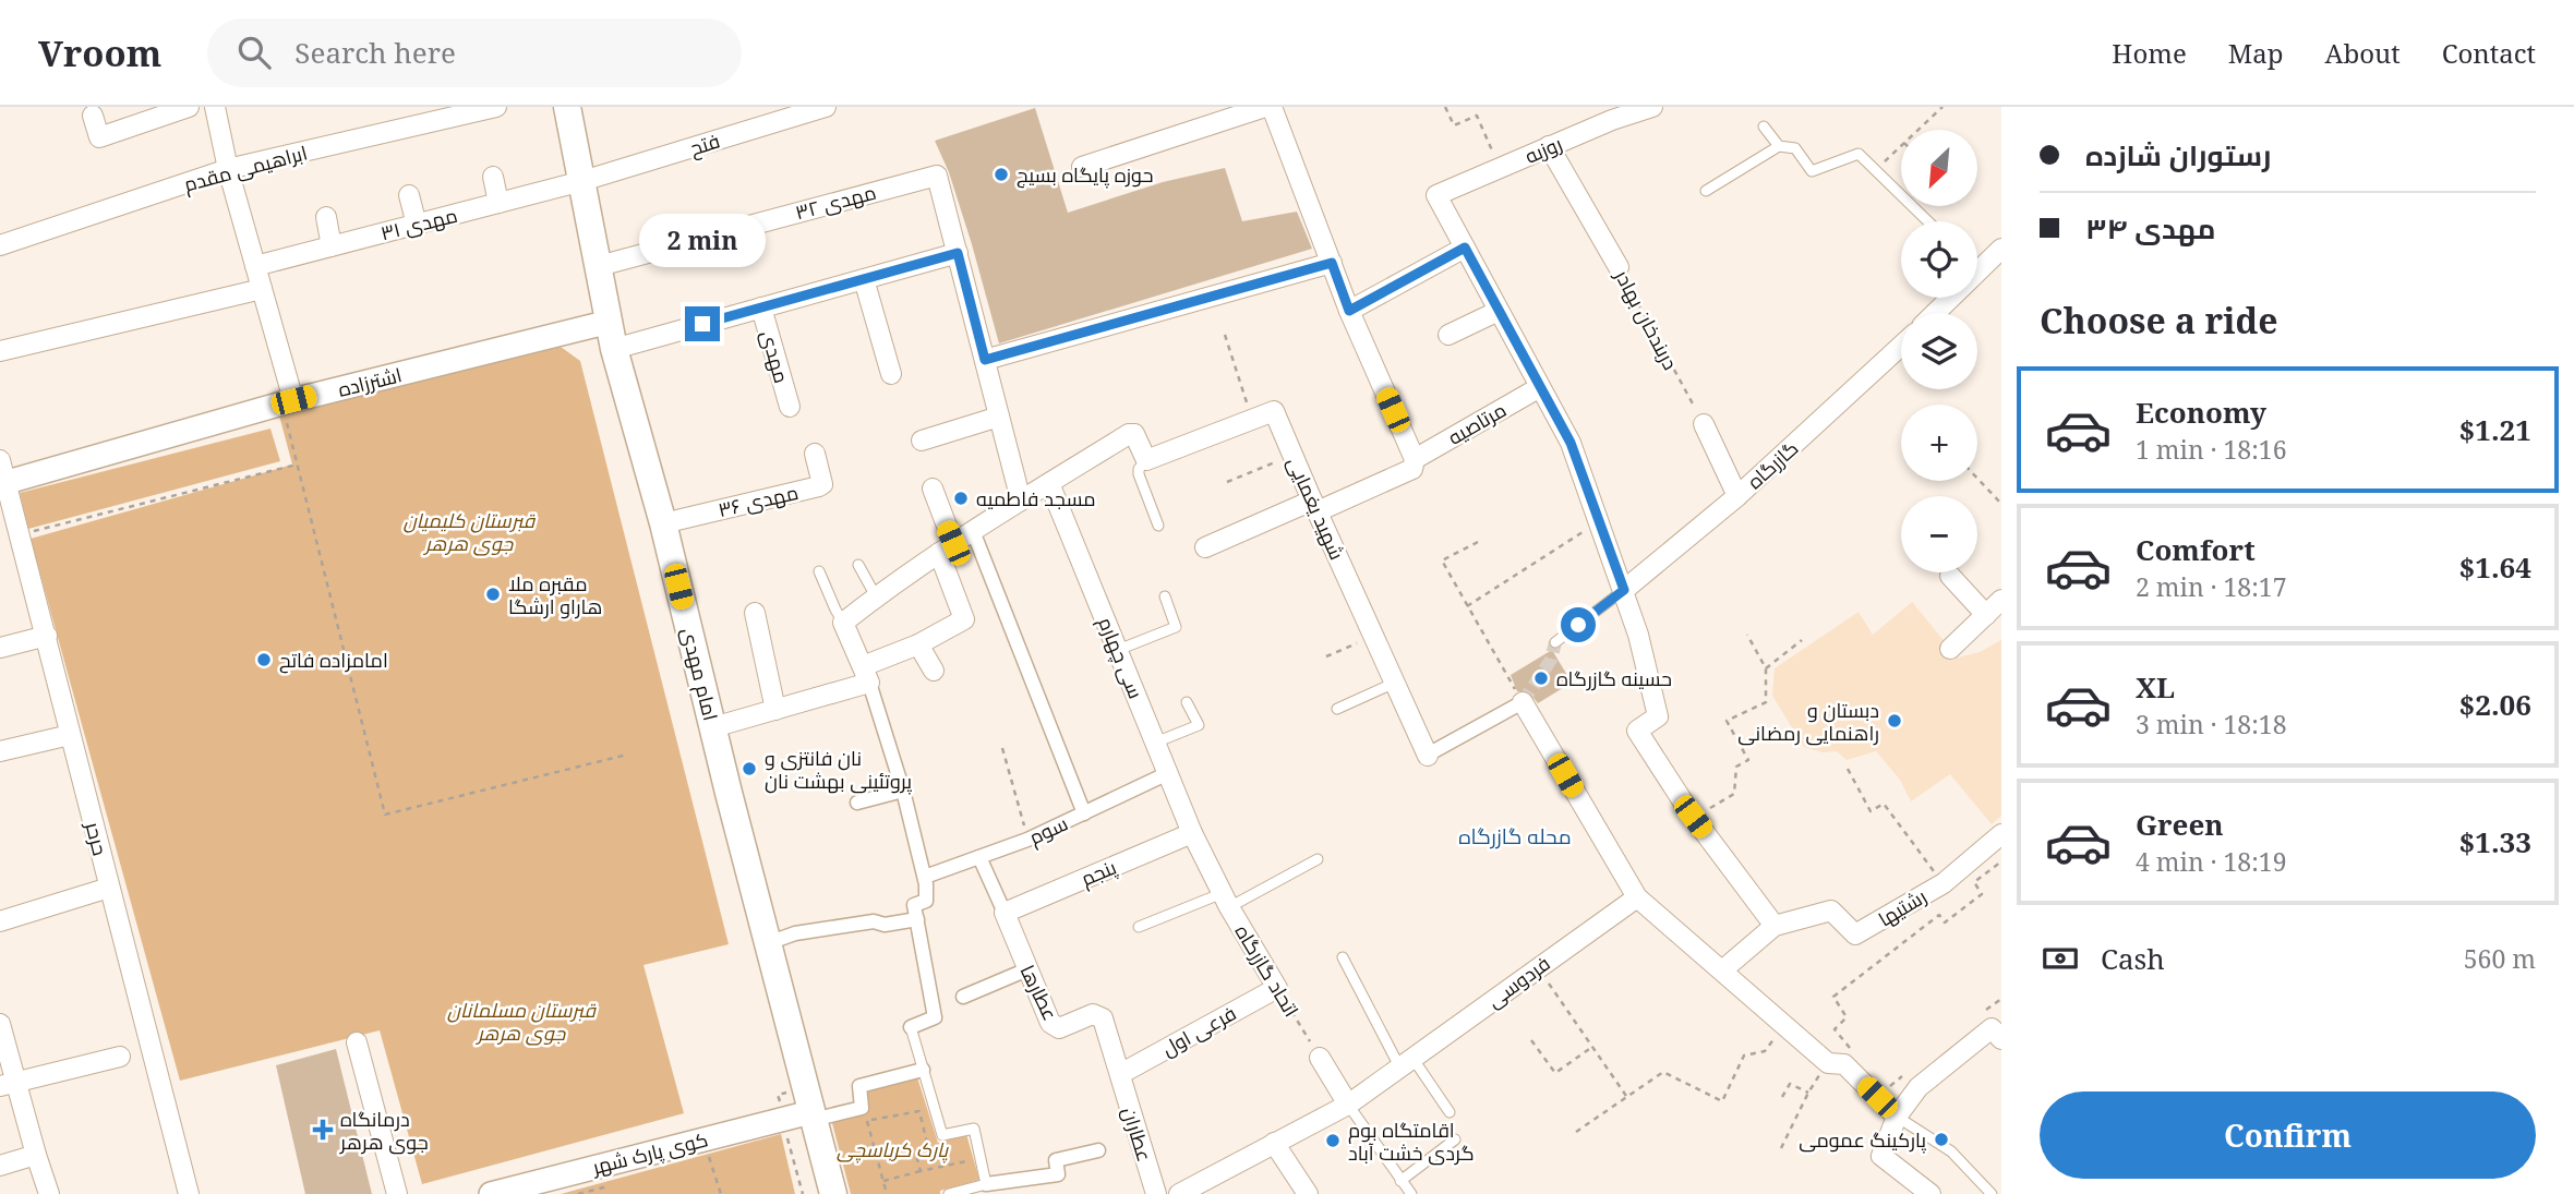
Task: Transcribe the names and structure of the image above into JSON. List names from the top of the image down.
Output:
{
  "streets": {
    "main road": ["امام مهدی"],
    "street": [
      "فتح",
      "روزبه",
      "ابراهیمی مقدم",
      "مهدی ۳۲",
      "مهدی ۳۱",
      "دربندخان بهادر",
      "مهدی",
      "اشترزاده",
      "مرتاصیه",
      "گازرگاه",
      "مهدی ۳۶",
      "شهید یغمایی",
      "سی چهارم",
      "سوم",
      "حرحر",
      "پنجم",
      "رشتیها",
      "اتحاد گازرگاه",
      "فردوسی",
      "عطارها",
      "فرعی اول",
      "عطاران",
      "کوی پارک شهر"
    ]
  },
  "crossings": [
    ["فتح", "مهدی ۳۱"],
    ["فتح", "امام مهدی"],
    ["روزبه", "دربندخان بهادر"],
    ["مهدی ۳۲", "امام مهدی"],
    ["مهدی ۳۱", "امام مهدی"],
    ["اشترزاده", "امام مهدی"],
    ["اشترزاده", "حرحر"],
    ["مرتاصیه", "شهید یغمایی"],
    ["مهدی ۳۶", "امام مهدی"],
    ["سی چهارم", "سوم"],
    ["سی چهارم", "پنجم"],
    ["سی چهارم", "اتحاد گازرگاه"],
    ["امام مهدی", "کوی پارک شهر"],
    ["سوم", "عطارها"],
    ["پنجم", "اتحاد گازرگاه"],
    ["پنجم", "عطارها"],
    ["اتحاد گازرگاه", "فرعی اول"],
    ["عطارها", "فرعی اول"],
    ["عطارها", "عطاران"],
    ["فرعی اول", "عطاران"]
  ],
  "districts": ["محله گازرگاه"],
  "parks": ["قبرستان کلیمیان جوی هرهر", "قبرستان مسلمانان جوی هرهر", "پارک کرباسچی"],
  "places": {
    "other": [
      "حوزه پایگاه بسیج",
      "مسجد فاطمیه",
      "مقبره ملا هاراو ارشگا",
      "امامزاده فاتح",
      "حسینه گازرگاه",
      "دبستان و راهنمایی رمضانی",
      "نان فانتزی و پروتئینی بهشت نان",
      "پارکینگ عمومی",
      "اقامتگاه بوم گردی خشت آباد"
    ],
    "health": ["درمانگاه جوی هرهر"]
  },
  "north": "bottom left",
  "page": {
    "header": "Vroom",
    "search": "Search here",
    "nav": [
      "Home",
      "Map",
      "About",
      "Contact"
    ],
    "banner": ["رستوران شازده", "مهدی ۳۴"],
    "map_buttons": ["+", "−"],
    "bubble": "2 min",
    "heading": "Choose a ride",
    "list": [
      {
        "name": "Economy",
        "note": "1 min · 18:16",
        "value": "$1.21"
      },
      {
        "name": "Comfort",
        "note": "2 min · 18:17",
        "value": "$1.64"
      },
      {
        "name": "XL",
        "note": "3 min · 18:18",
        "value": "$2.06"
      },
      {
        "name": "Green",
        "note": "4 min · 18:19",
        "value": "$1.33"
      }
    ],
    "pay": ["Cash", "560 m"],
    "buttons": "Confirm"
  }
}
